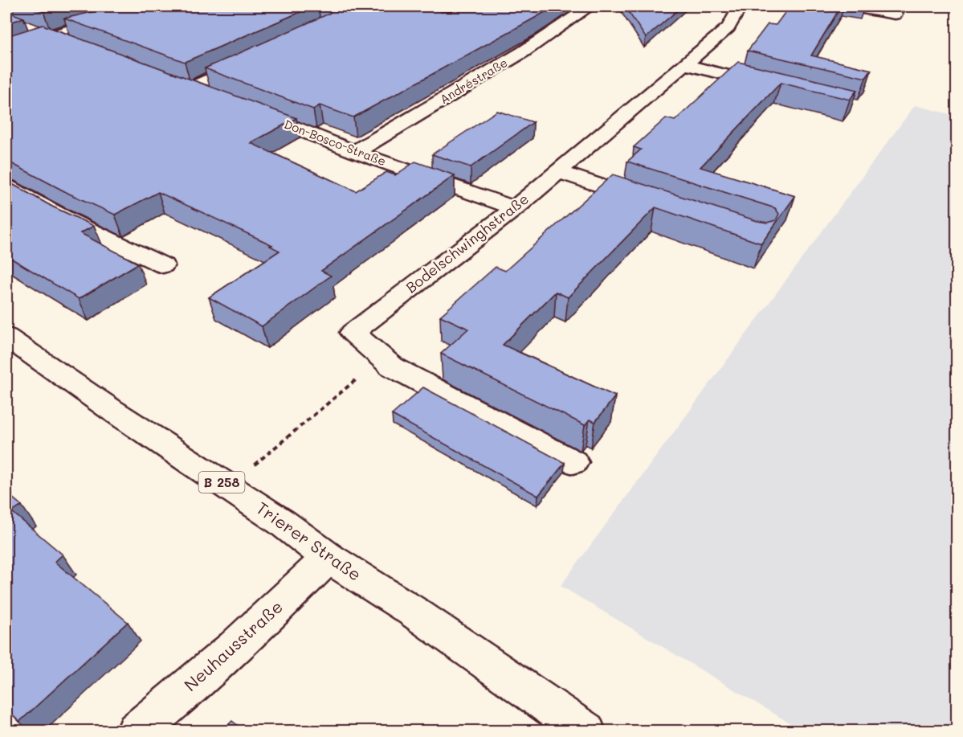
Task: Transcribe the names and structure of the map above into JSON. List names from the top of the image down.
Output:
{
  "streets": {
    "street": [
      "Andréstraße",
      "Don-Bosco-Straße",
      "Bodelschwinghstraße",
      "B 258",
      "Trierer Straße",
      "Neuhausstraße"
    ]
  },
  "crossings": [
    ["Andréstraße", "Don-Bosco-Straße"],
    ["Don-Bosco-Straße", "Bodelschwinghstraße"],
    ["Trierer Straße", "Neuhausstraße"]
  ]
}
